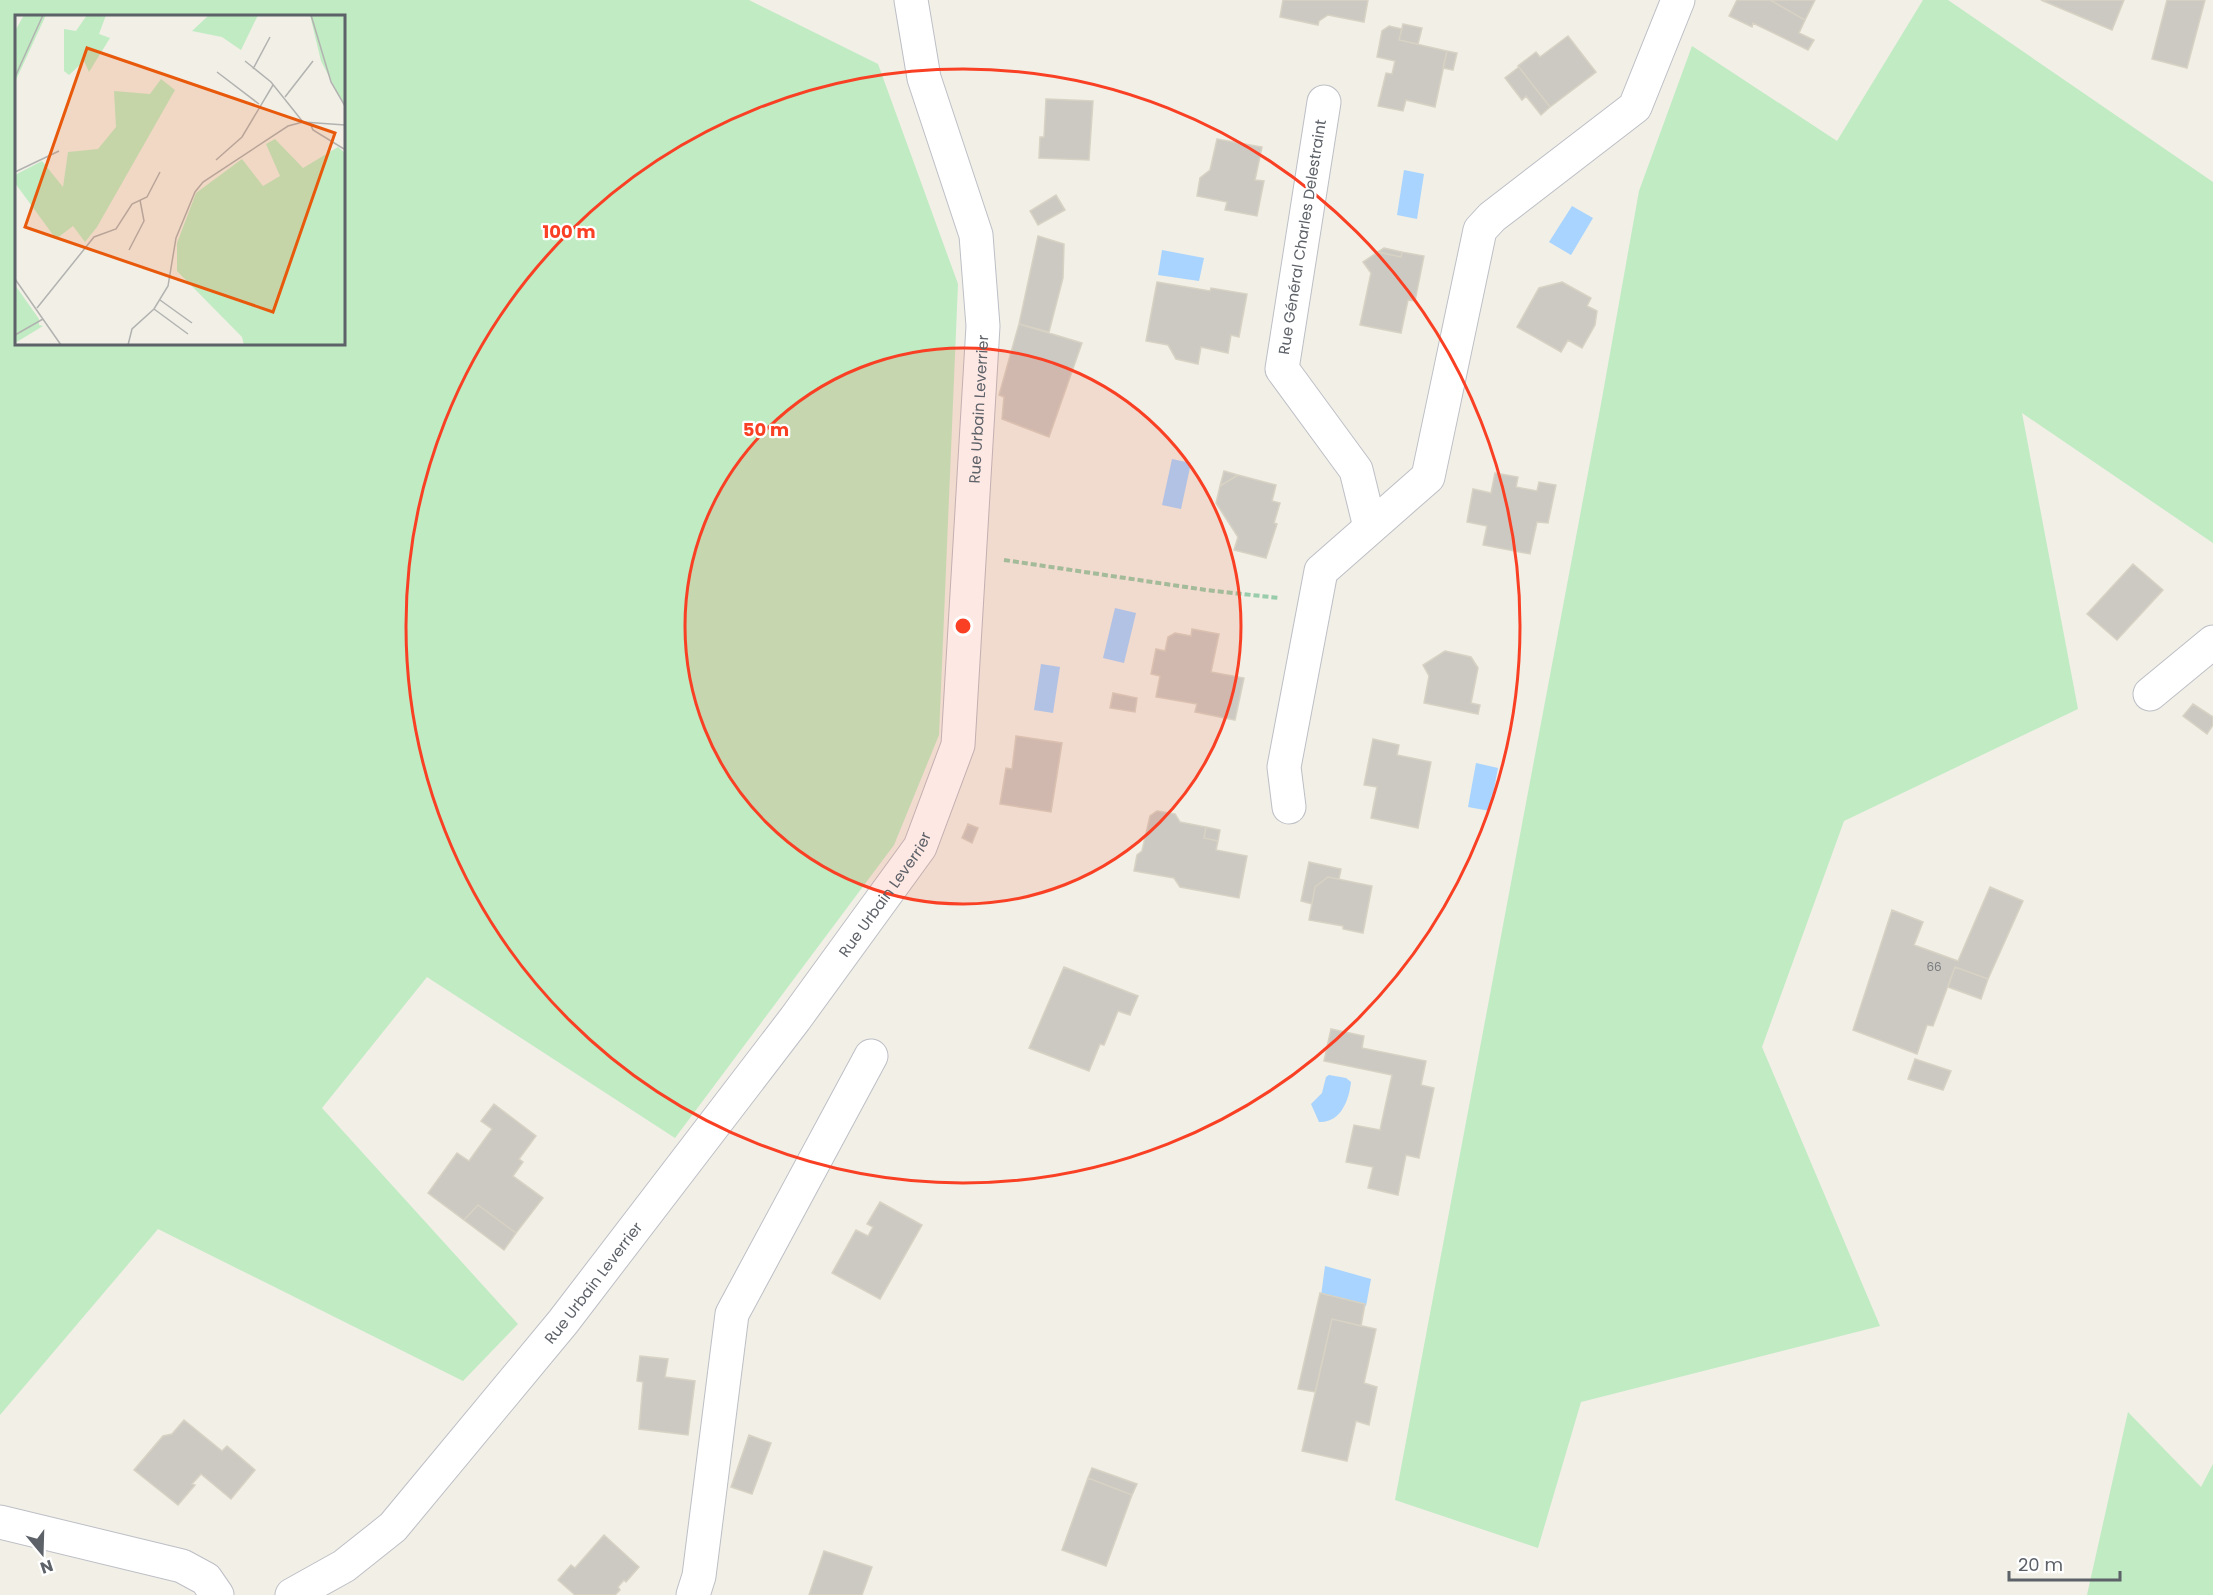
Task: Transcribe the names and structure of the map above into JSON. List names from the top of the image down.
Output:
{
  "streets": {
    "street": ["Rue Général Charles Delestraint", "Rue Urbain Leverrier"]
  },
  "house_numbers": ["66"],
  "scale_bar": "20 m",
  "north": "bottom",
  "rings": ["100 m", "50 m"]
}
